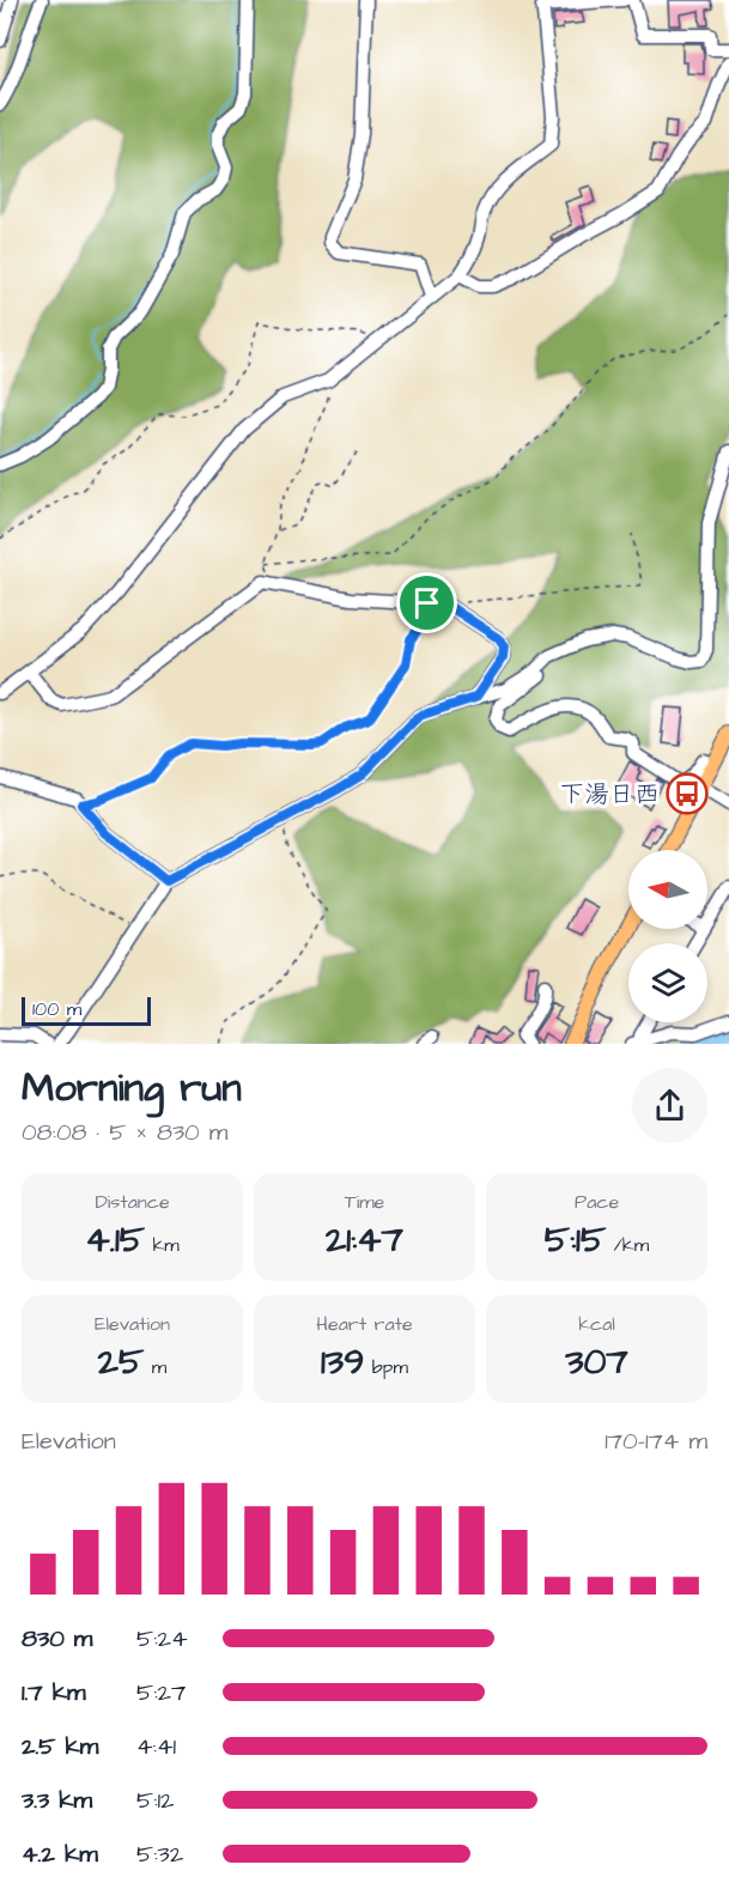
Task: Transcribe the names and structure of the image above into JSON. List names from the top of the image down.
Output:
{
  "places": {
    "bus stop": ["下湯日西"]
  },
  "scale_bar": "100 m",
  "north": "left",
  "page": {
    "scale": "100 m",
    "heading": ["Morning run", "08:08 · 5 × 830 m"],
    "stats": [
      ["Distance", "4.15 km"],
      ["Time", "21:47"],
      ["Pace", "5:15 /km"],
      ["Elevation", "25 m"],
      ["Heart rate", "139 bpm"],
      ["kcal", "307"]
    ],
    "chart": ["Elevation", "170–174 m"],
    "list": [
      {
        "name": "830 m",
        "note": "5:24"
      },
      {
        "name": "1.7 km",
        "note": "5:27"
      },
      {
        "name": "2.5 km",
        "note": "4:41"
      },
      {
        "name": "3.3 km",
        "note": "5:12"
      },
      {
        "name": "4.2 km",
        "note": "5:32"
      }
    ]
  }
}
